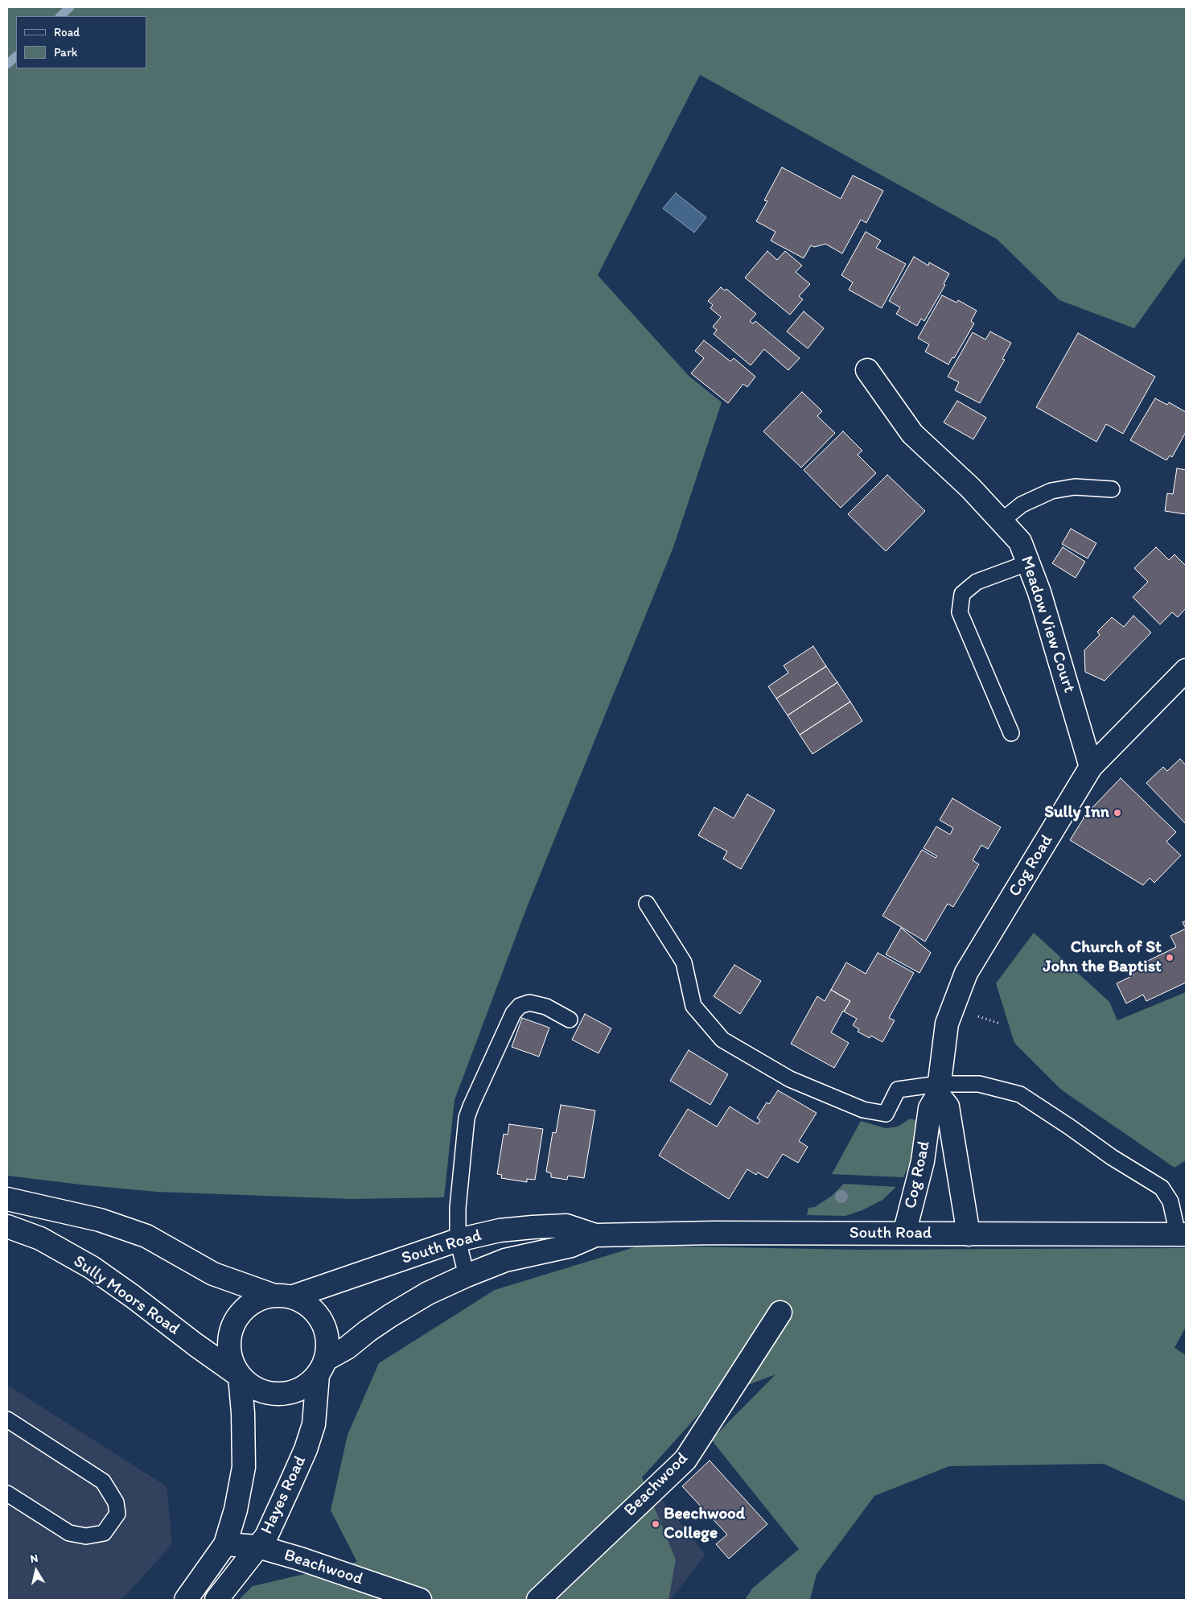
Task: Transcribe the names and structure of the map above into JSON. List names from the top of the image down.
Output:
{
  "streets": {
    "street": [
      "Meadow View Court",
      "Cog Road",
      "South Road",
      "Sully Moors Road",
      "Beachwood",
      "Hayes Road"
    ]
  },
  "crossings": [
    ["Meadow View Court", "Cog Road"],
    ["Cog Road", "South Road"],
    ["South Road", "Sully Moors Road"],
    ["South Road", "Hayes Road"],
    ["Sully Moors Road", "Hayes Road"],
    ["Beachwood", "Hayes Road"]
  ],
  "places": ["Sully Inn", "Church of St John the Baptist", "Beechwood College"],
  "legend": ["Road", "Park"],
  "north": "top"
}
